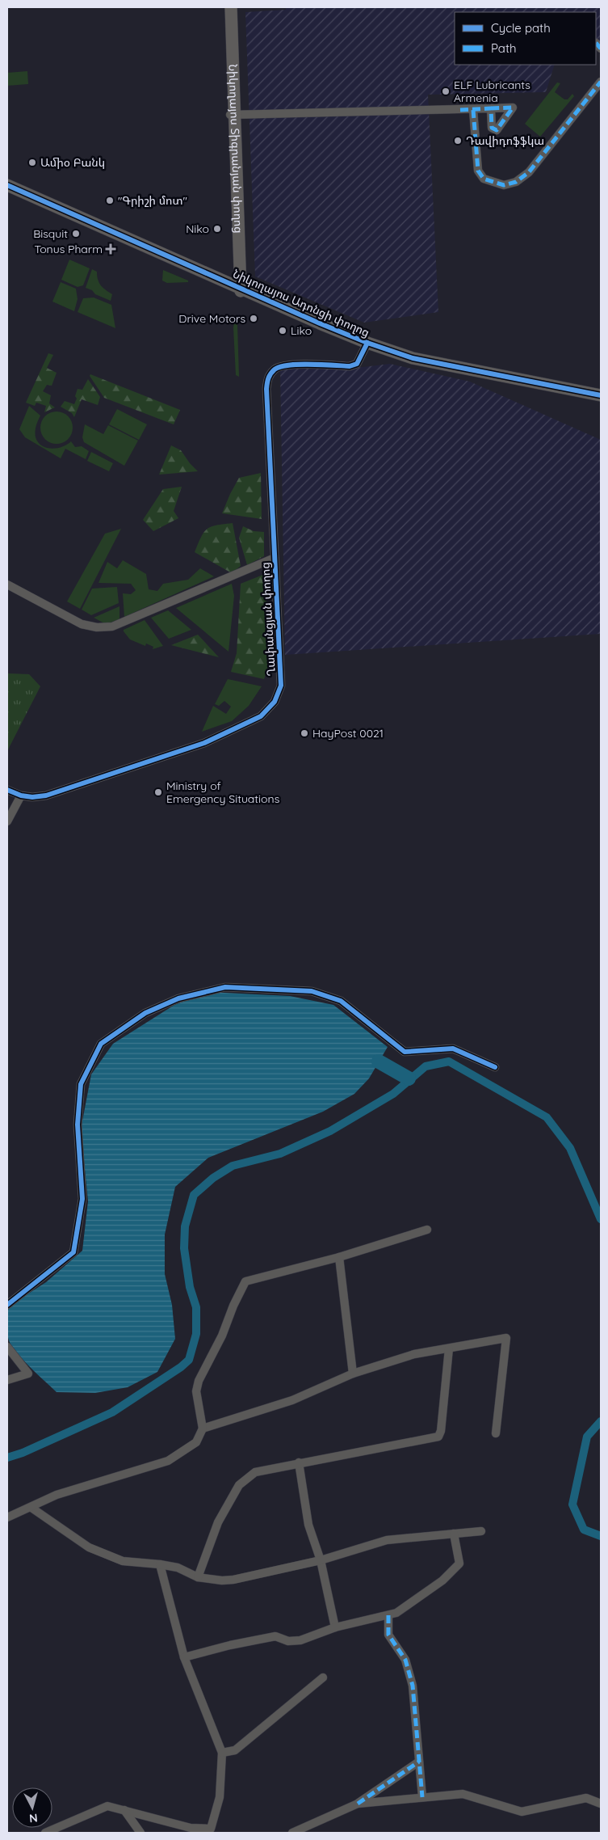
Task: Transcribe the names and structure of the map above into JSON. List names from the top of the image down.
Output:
{
  "streets": {
    "street": ["Նիկողայոս Տիգրանյան փողոց", "Նիկողայոս Ադոնցի փողոց", "Ղափանցյան փողոց"]
  },
  "crossings": [
    ["Նիկողայոս Տիգրանյան փողոց", "Նիկողայոս Ադոնցի փողոց"],
    ["Նիկողայոս Ադոնցի փողոց", "Ղափանցյան փողոց"]
  ],
  "places": {
    "other": [
      "ELF Lubricants Armenia",
      "Դավիդոֆֆկա",
      "Ամիօ Բանկ",
      "\"Գրիշի մոտ\"",
      "Niko",
      "Bisquit",
      "Drive Motors",
      "Liko",
      "HayPost 0021",
      "Ministry of Emergency Situations"
    ],
    "health": ["Tonus Pharm"]
  },
  "legend": ["Cycle path", "Path"],
  "north": "bottom"
}
